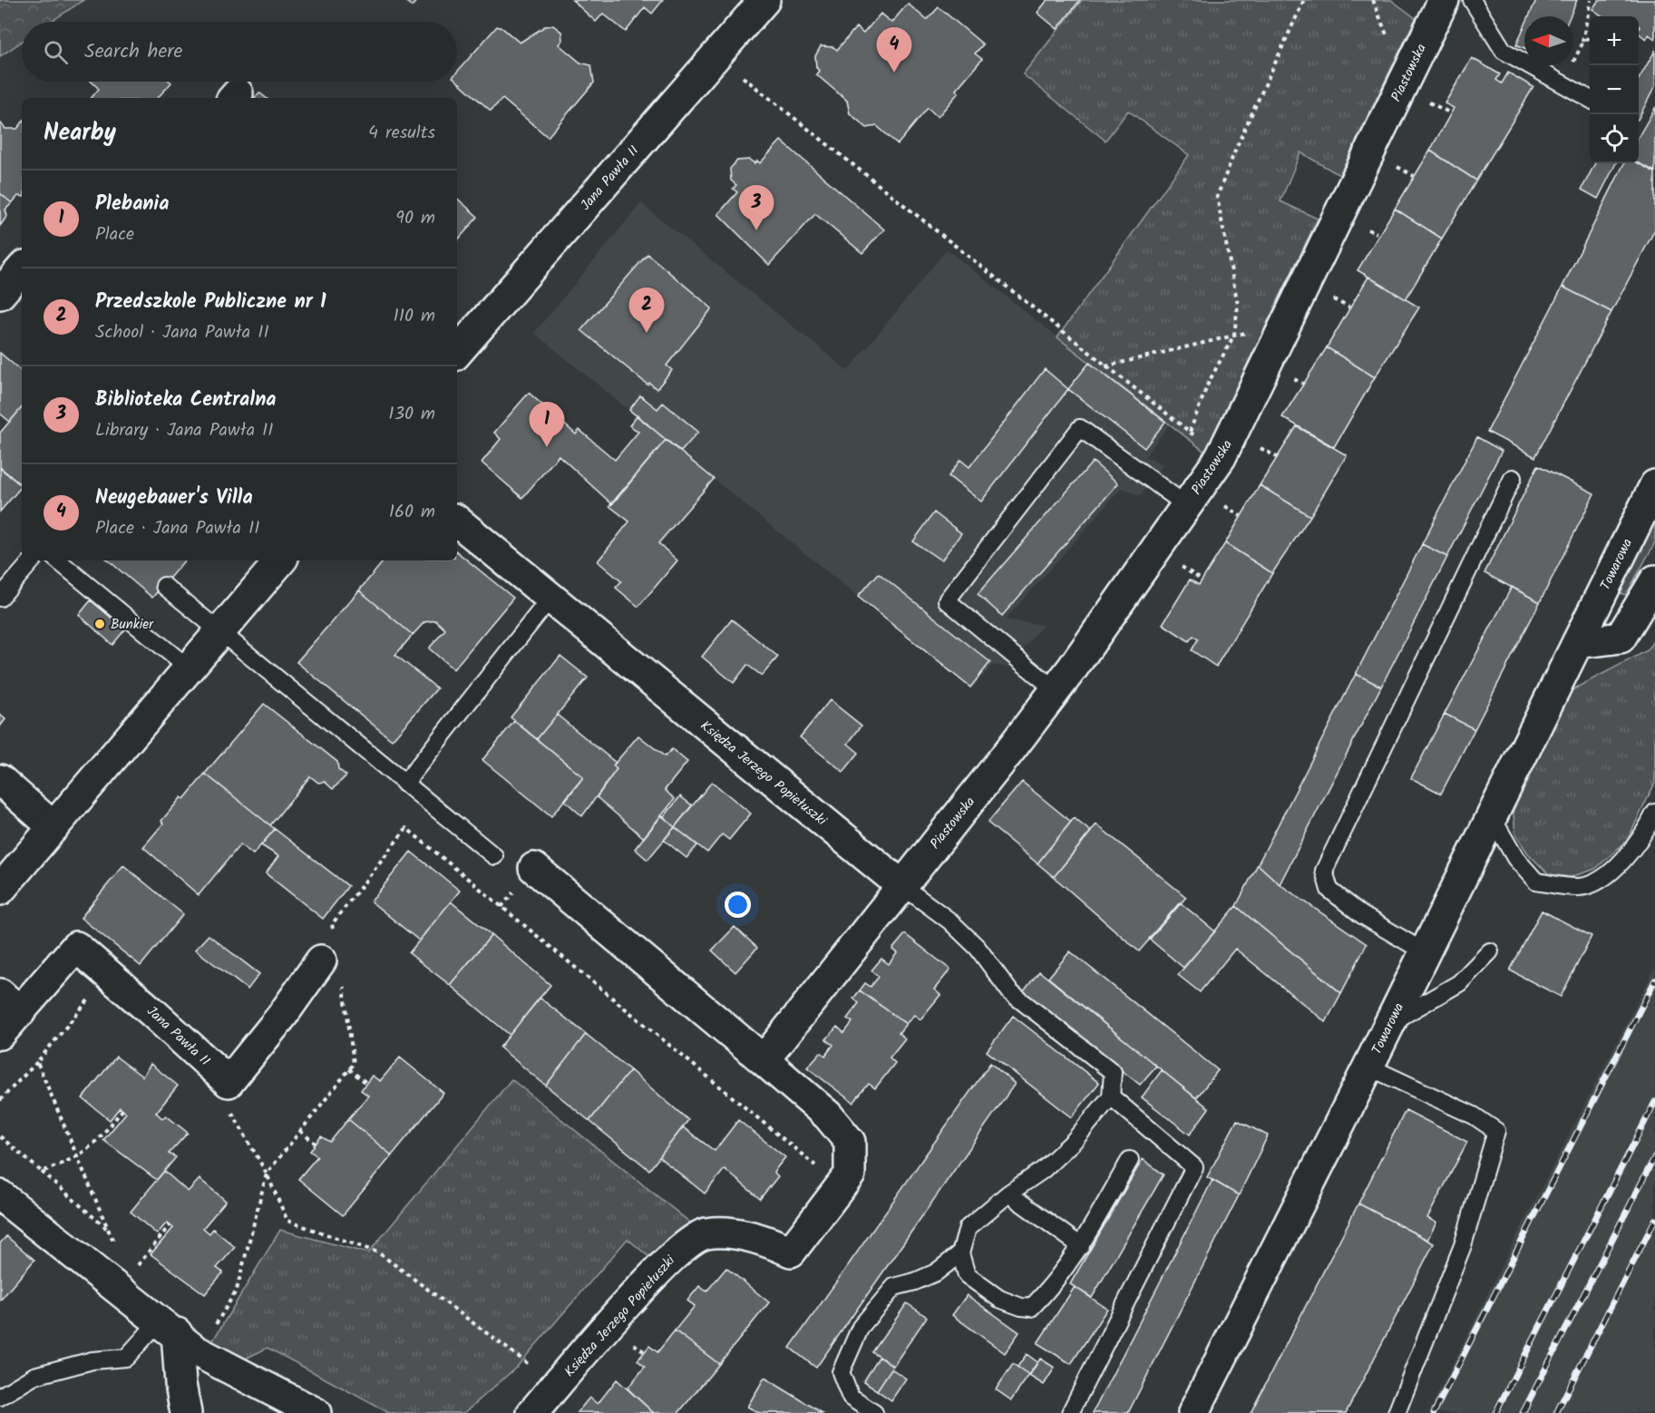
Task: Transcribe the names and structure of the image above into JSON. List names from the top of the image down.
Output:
{
  "streets": {
    "street": [
      "Piastowska",
      "Jana Pawła II",
      "Towarowa",
      "Księdza Jerzego Popiełuszki"
    ]
  },
  "crossings": [
    ["Piastowska", "Księdza Jerzego Popiełuszki"]
  ],
  "places": ["Bunkier"],
  "north": "left",
  "page": {
    "map_buttons": ["+", "−"],
    "search": "Search here",
    "pins": [
      "4",
      "3",
      "2",
      "1"
    ],
    "heading": ["Nearby", "4 results"],
    "list": [
      {
        "mark": "1",
        "name": "Plebania",
        "note": "Place",
        "value": "90 m"
      },
      {
        "mark": "2",
        "name": "Przedszkole Publiczne nr 1",
        "note": "School · Jana Pawła II",
        "value": "110 m"
      },
      {
        "mark": "3",
        "name": "Biblioteka Centralna",
        "note": "Library · Jana Pawła II",
        "value": "130 m"
      },
      {
        "mark": "4",
        "name": "Neugebauer's Villa",
        "note": "Place · Jana Pawła II",
        "value": "160 m"
      }
    ]
  }
}
